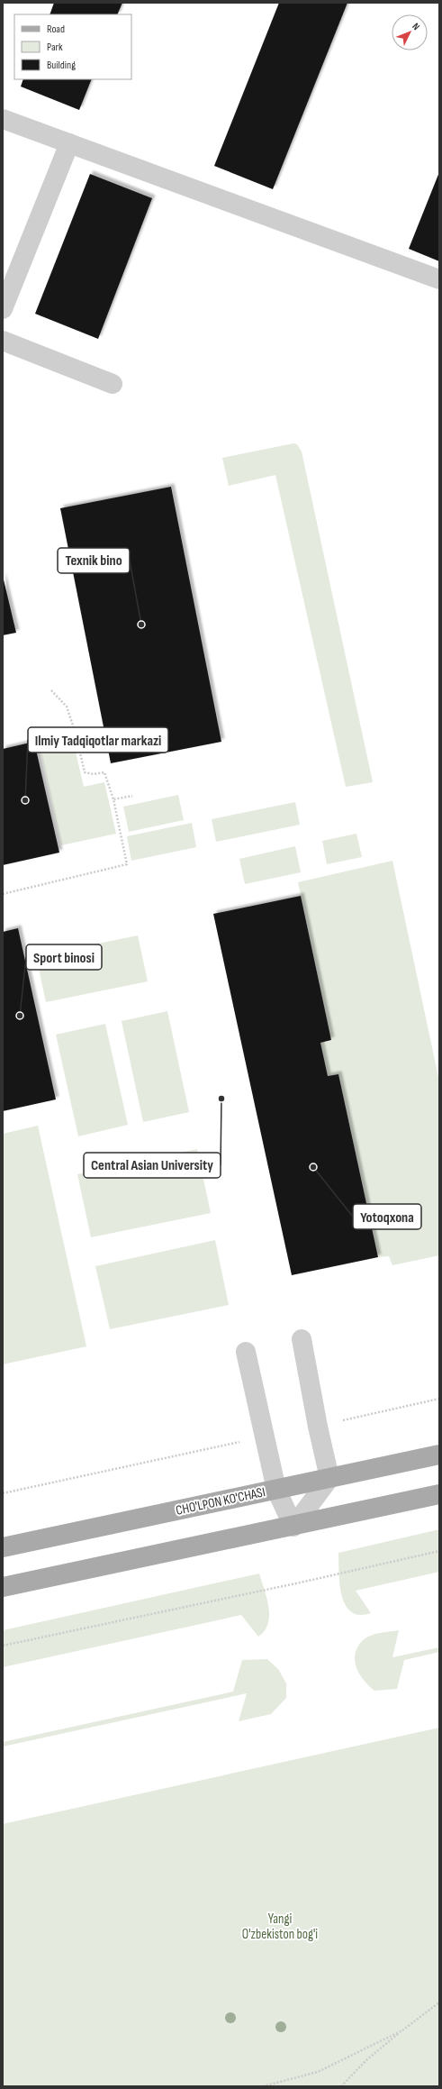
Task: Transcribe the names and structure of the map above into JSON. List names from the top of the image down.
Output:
{
  "streets": {
    "main road": ["CHO'LPON KO'CHASI"]
  },
  "parks": ["Yangi O'zbekiston bog'i"],
  "places": [
    "Texnik bino",
    "Ilmiy Tadqiqotlar markazi",
    "Sport binosi",
    "Central Asian University",
    "Yotoqxona"
  ],
  "legend": ["Road", "Park", "Building"],
  "north": "top right"
}
